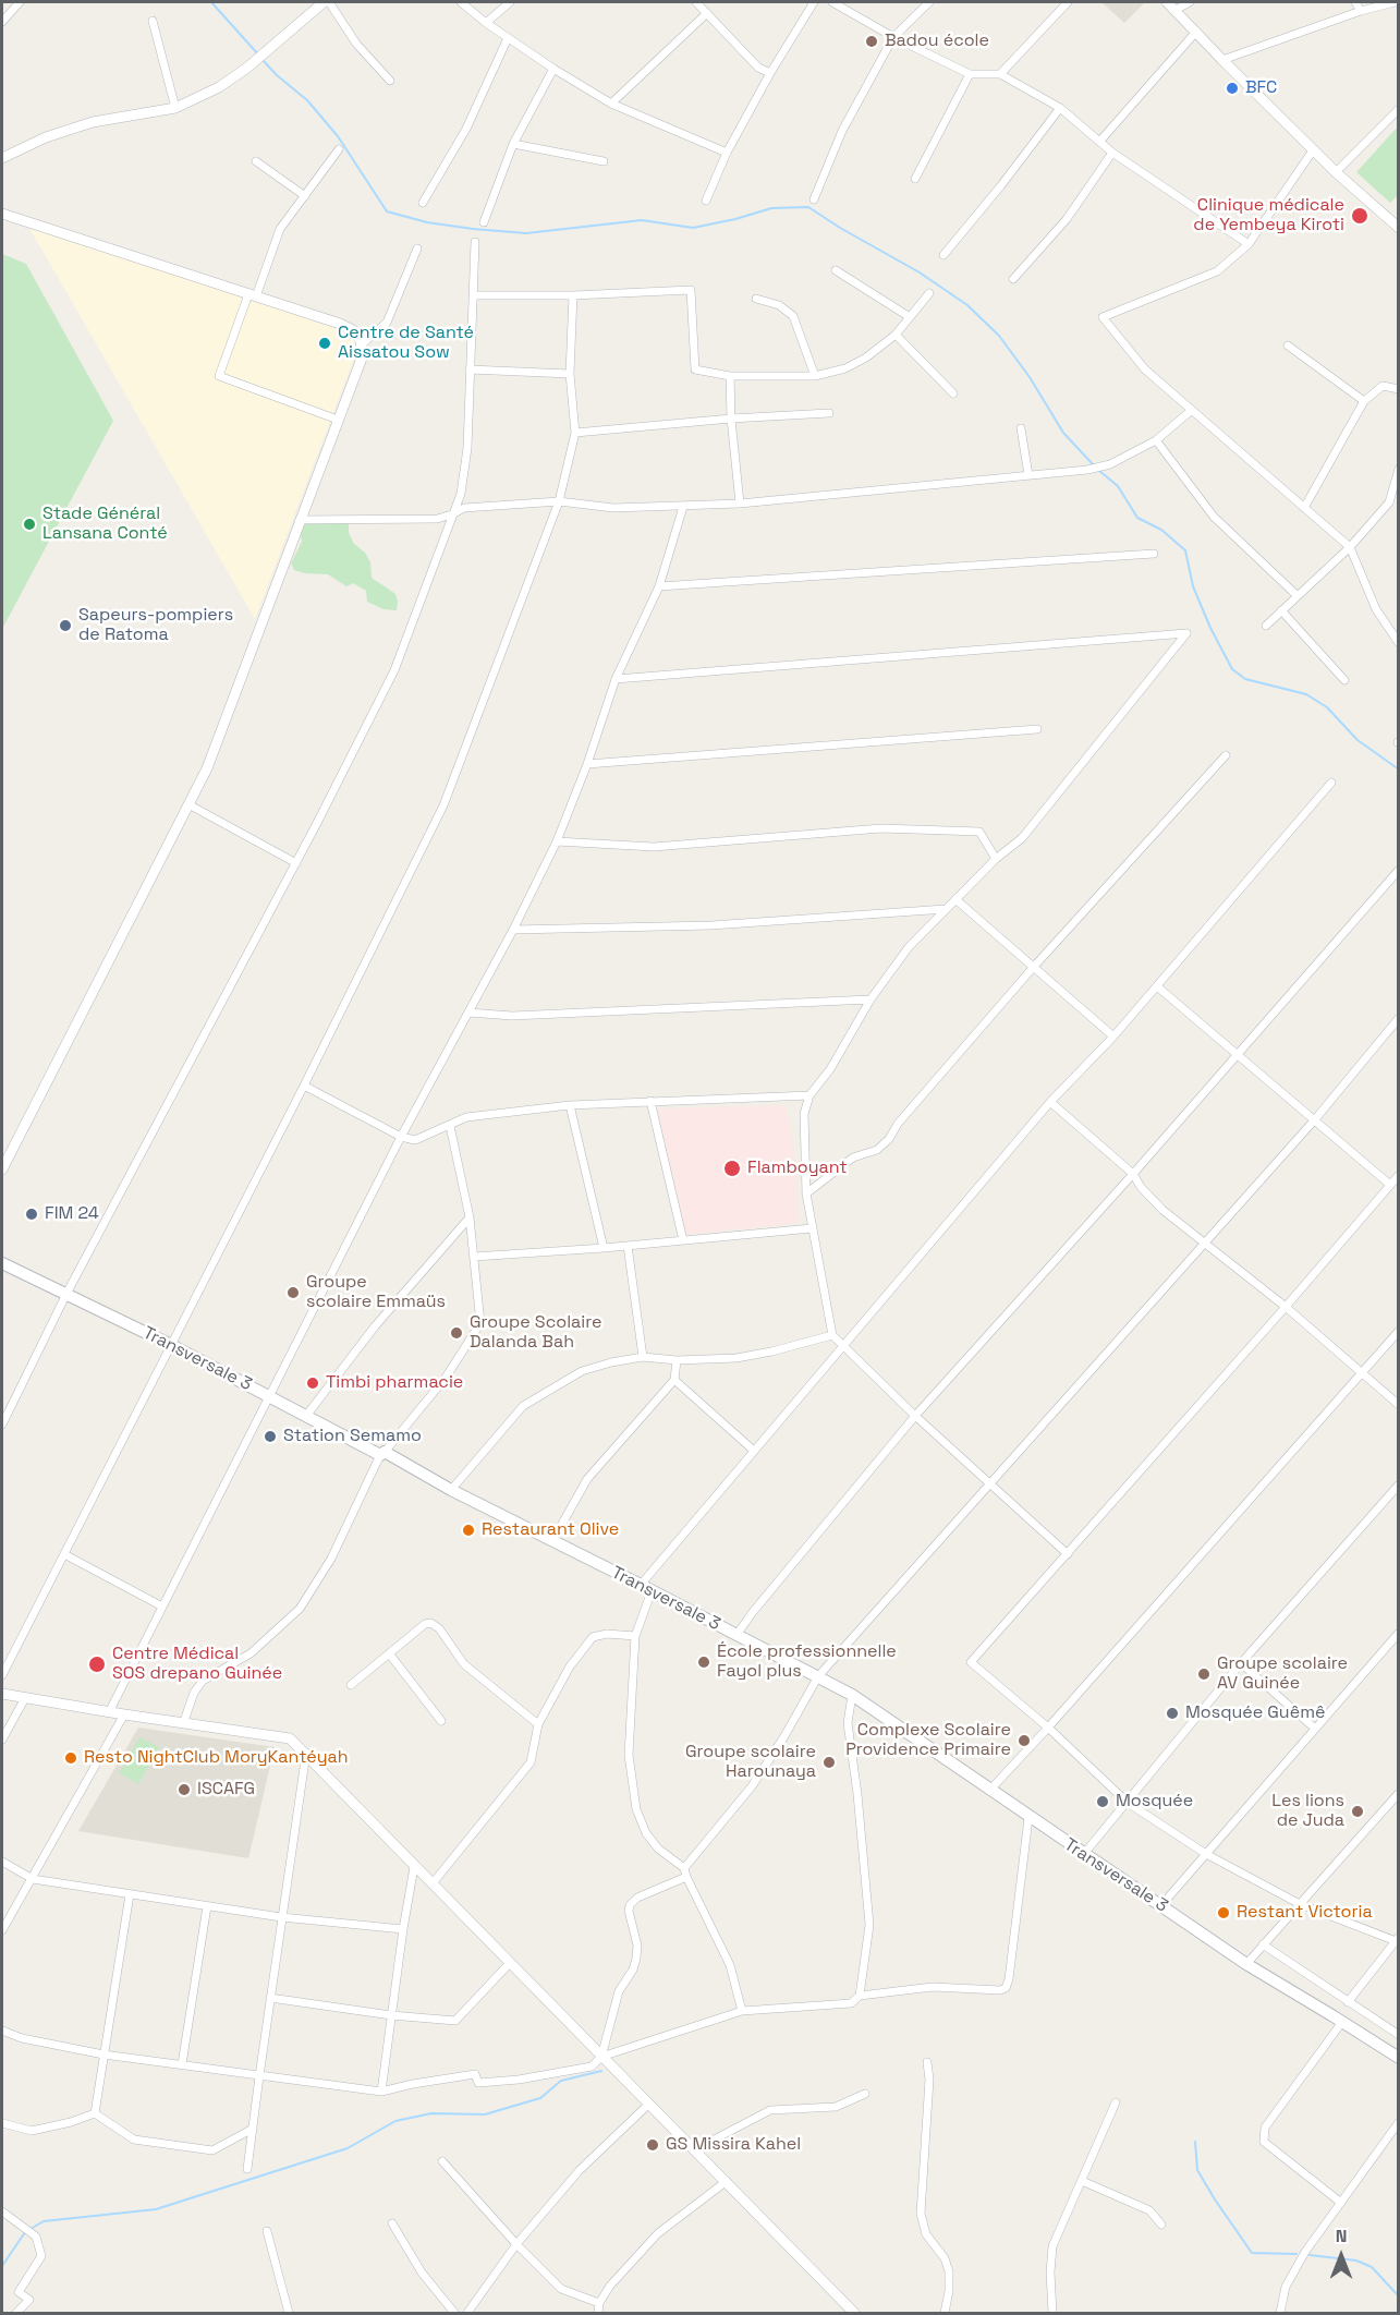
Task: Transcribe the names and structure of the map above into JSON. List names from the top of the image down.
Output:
{
  "streets": {
    "main road": ["Transversale 3"]
  },
  "places": [
    "Badou école",
    "BFC",
    "Clinique médicale de Yembeya Kiroti",
    "Centre de Santé Aissatou Sow",
    "Stade Général Lansana Conté",
    "Sapeurs-pompiers de Ratoma",
    "Flamboyant",
    "FIM 24",
    "Groupe scolaire Emmaüs",
    "Groupe Scolaire Dalanda Bah",
    "Timbi pharmacie",
    "Station Semamo",
    "Restaurant Olive",
    "École professionnelle Fayol plus",
    "Centre Médical SOS drepano Guinée",
    "Groupe scolaire AV Guinée",
    "Mosquée Guêmê",
    "Complexe Scolaire Providence Primaire",
    "Resto NightClub MoryKantéyah",
    "Groupe scolaire Harounaya",
    "ISCAFG",
    "Mosquée",
    "Les lions de Juda",
    "Restant Victoria",
    "GS Missira Kahel"
  ],
  "north": "top"
}
